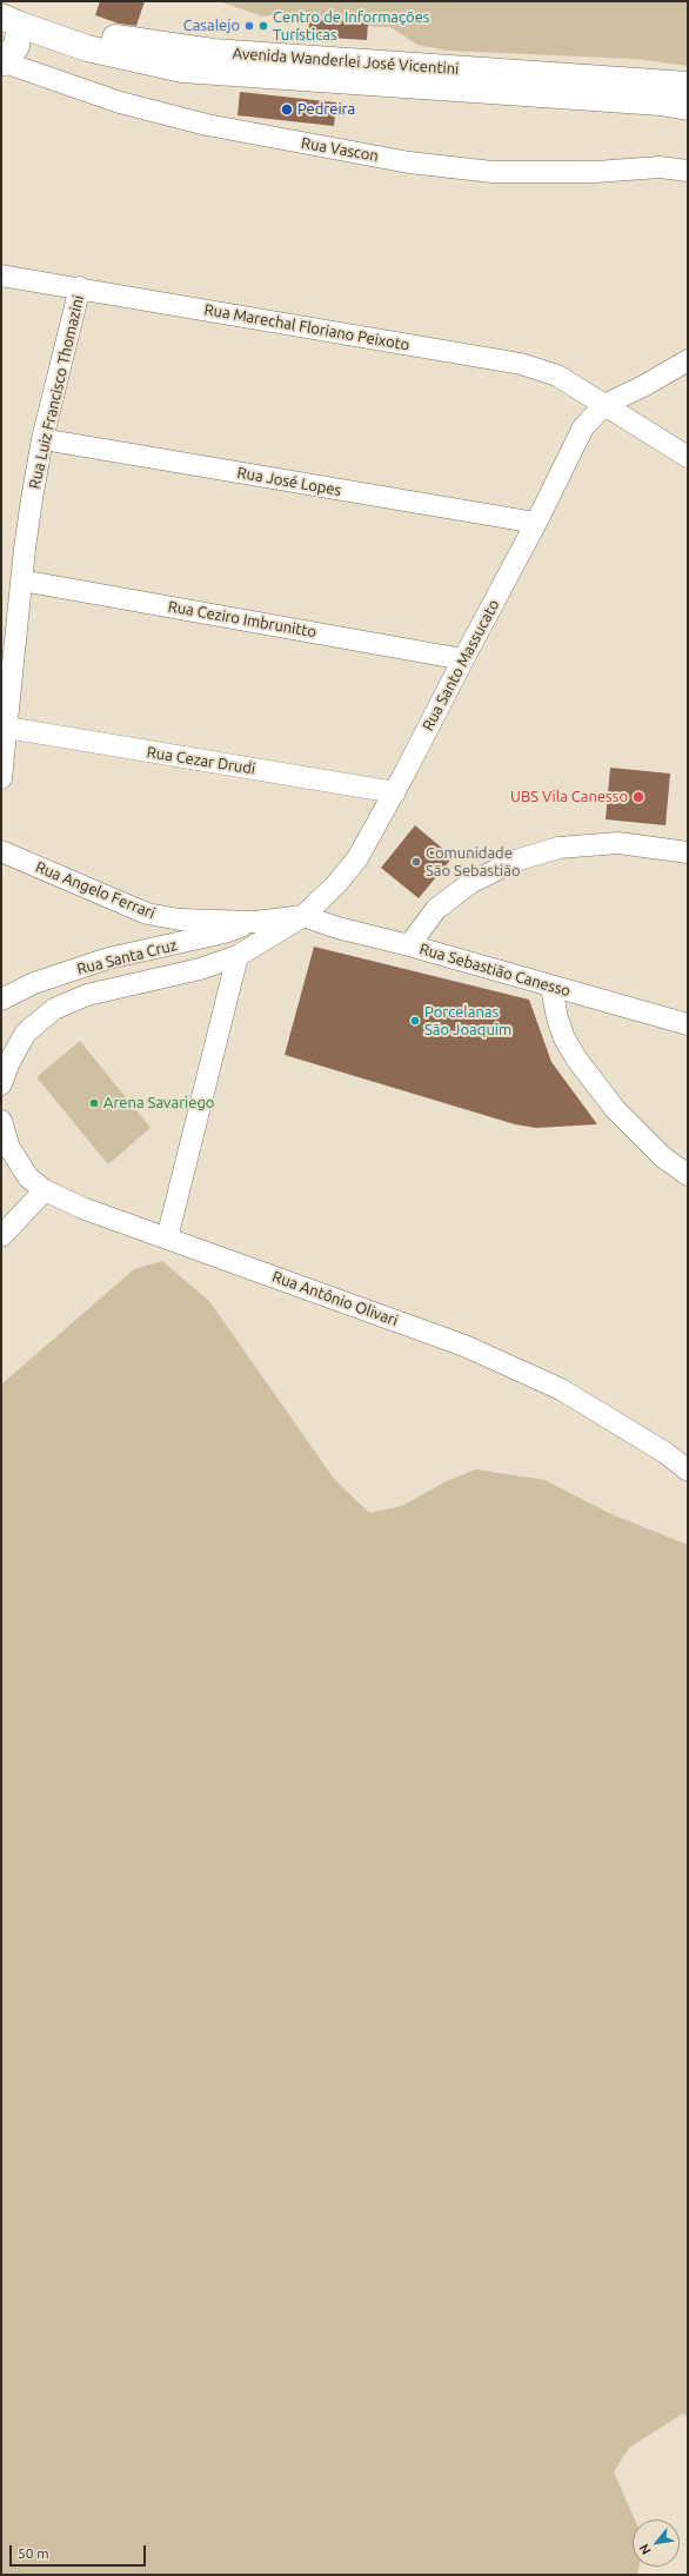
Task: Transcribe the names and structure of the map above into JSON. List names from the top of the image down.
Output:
{
  "streets": {
    "main road": ["Avenida Wanderlei José Vicentini"],
    "street": [
      "Rua Vascon",
      "Rua Marechal Floriano Peixoto",
      "Rua Luiz Francisco Thomazini",
      "Rua José Lopes",
      "Rua Ceziro Imbrunitto",
      "Rua Santo Massucato",
      "Rua Cezar Drudi",
      "Rua Angelo Ferrari",
      "Rua Santa Cruz",
      "Rua Sebastião Canesso",
      "Rua Antônio Olivari"
    ]
  },
  "crossings": [
    ["Rua Marechal Floriano Peixoto", "Rua Luiz Francisco Thomazini"],
    ["Rua Marechal Floriano Peixoto", "Rua Santo Massucato"],
    ["Rua Luiz Francisco Thomazini", "Rua José Lopes"],
    ["Rua Luiz Francisco Thomazini", "Rua Ceziro Imbrunitto"],
    ["Rua Luiz Francisco Thomazini", "Rua Cezar Drudi"],
    ["Rua José Lopes", "Rua Santo Massucato"],
    ["Rua Ceziro Imbrunitto", "Rua Santo Massucato"],
    ["Rua Santo Massucato", "Rua Cezar Drudi"],
    ["Rua Santo Massucato", "Rua Angelo Ferrari"],
    ["Rua Santo Massucato", "Rua Sebastião Canesso"],
    ["Rua Angelo Ferrari", "Rua Santa Cruz"],
    ["Rua Angelo Ferrari", "Rua Sebastião Canesso"]
  ],
  "places": [
    "Casalejo",
    "Centro de Informações Turísticas",
    "Pedreira",
    "UBS Vila Canesso",
    "Comunidade São Sebastião",
    "Porcelanas São Joaquim",
    "Arena Savariego"
  ],
  "scale_bar": "50 m",
  "north": "bottom left"
}
